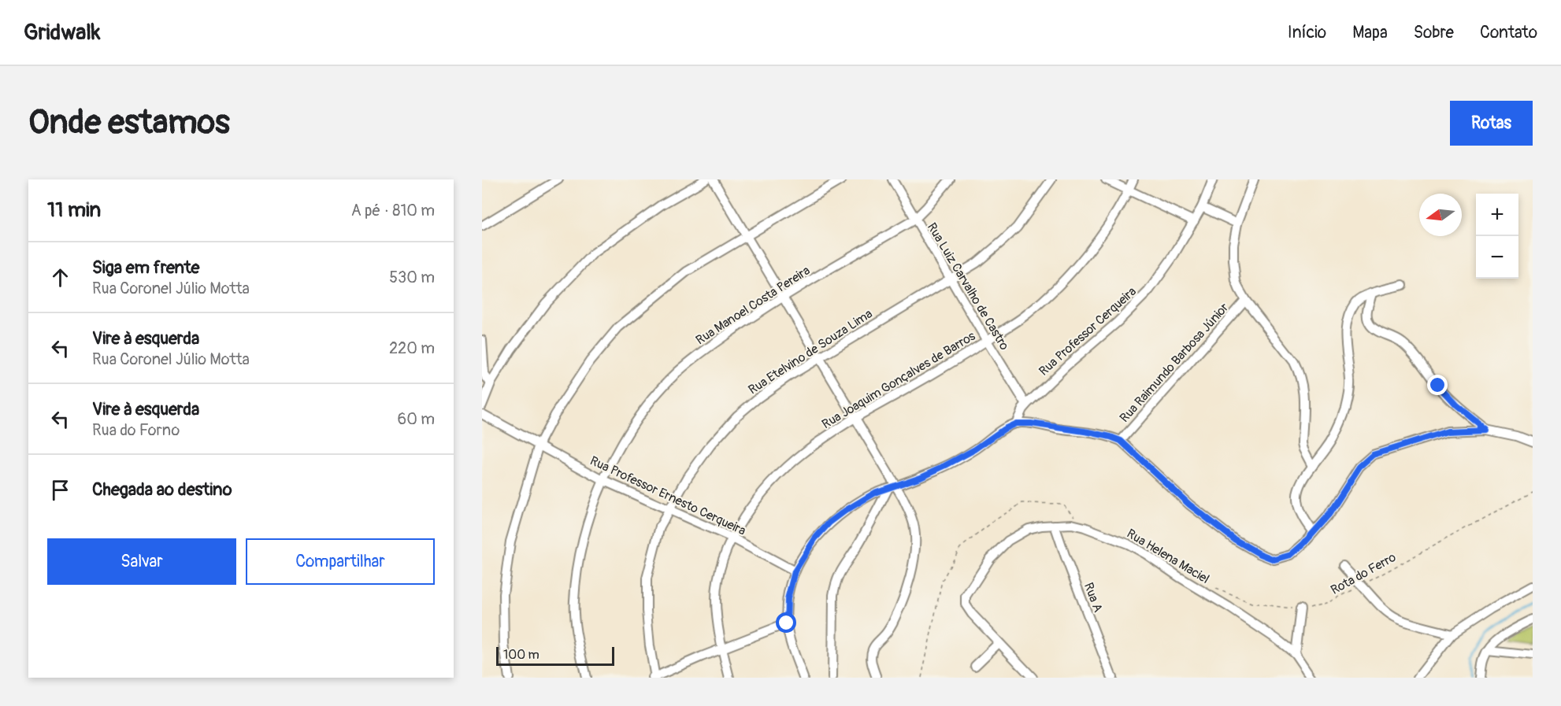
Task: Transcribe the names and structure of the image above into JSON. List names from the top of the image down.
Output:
{
  "streets": {
    "street": [
      "Rua Luiz Carvalho de Castro",
      "Rua Manoel Costa Pereira",
      "Rua Professor Cerqueira",
      "Rua Etelvino de Souza Lima",
      "Rua Raimundo Barbosa Júnior",
      "Rua Joaquim Gonçalves de Barros",
      "Rua Professor Ernesto Cerqueira",
      "Rua Helena Maciel",
      "Rua A"
    ],
    "path": ["Rota do Ferro"]
  },
  "crossings": [
    ["Rua Luiz Carvalho de Castro", "Rua Manoel Costa Pereira"],
    ["Rua Luiz Carvalho de Castro", "Rua Professor Cerqueira"],
    ["Rua Luiz Carvalho de Castro", "Rua Etelvino de Souza Lima"],
    ["Rua Luiz Carvalho de Castro", "Rua Joaquim Gonçalves de Barros"],
    ["Rua Manoel Costa Pereira", "Rua Professor Ernesto Cerqueira"],
    ["Rua Etelvino de Souza Lima", "Rua Professor Ernesto Cerqueira"],
    ["Rua Joaquim Gonçalves de Barros", "Rua Professor Ernesto Cerqueira"],
    ["Rua Helena Maciel", "Rua A"]
  ],
  "scale_bar": "100 m",
  "north": "left",
  "page": {
    "header": "Gridwalk",
    "nav": [
      "Início",
      "Mapa",
      "Sobre",
      "Contato"
    ],
    "buttons": [
      "Rotas",
      ["Salvar", "Compartilhar"]
    ],
    "title": "Onde estamos",
    "heading": ["11 min", "A pé · 810 m"],
    "map_buttons": ["+", "−"],
    "list": [
      ["Siga em frente", "Rua Coronel Júlio Motta", "530 m"],
      ["Vire à esquerda", "Rua Coronel Júlio Motta", "220 m"],
      ["Vire à esquerda", "Rua do Forno", "60 m"],
      "Chegada ao destino"
    ],
    "scale": "100 m"
  }
}
